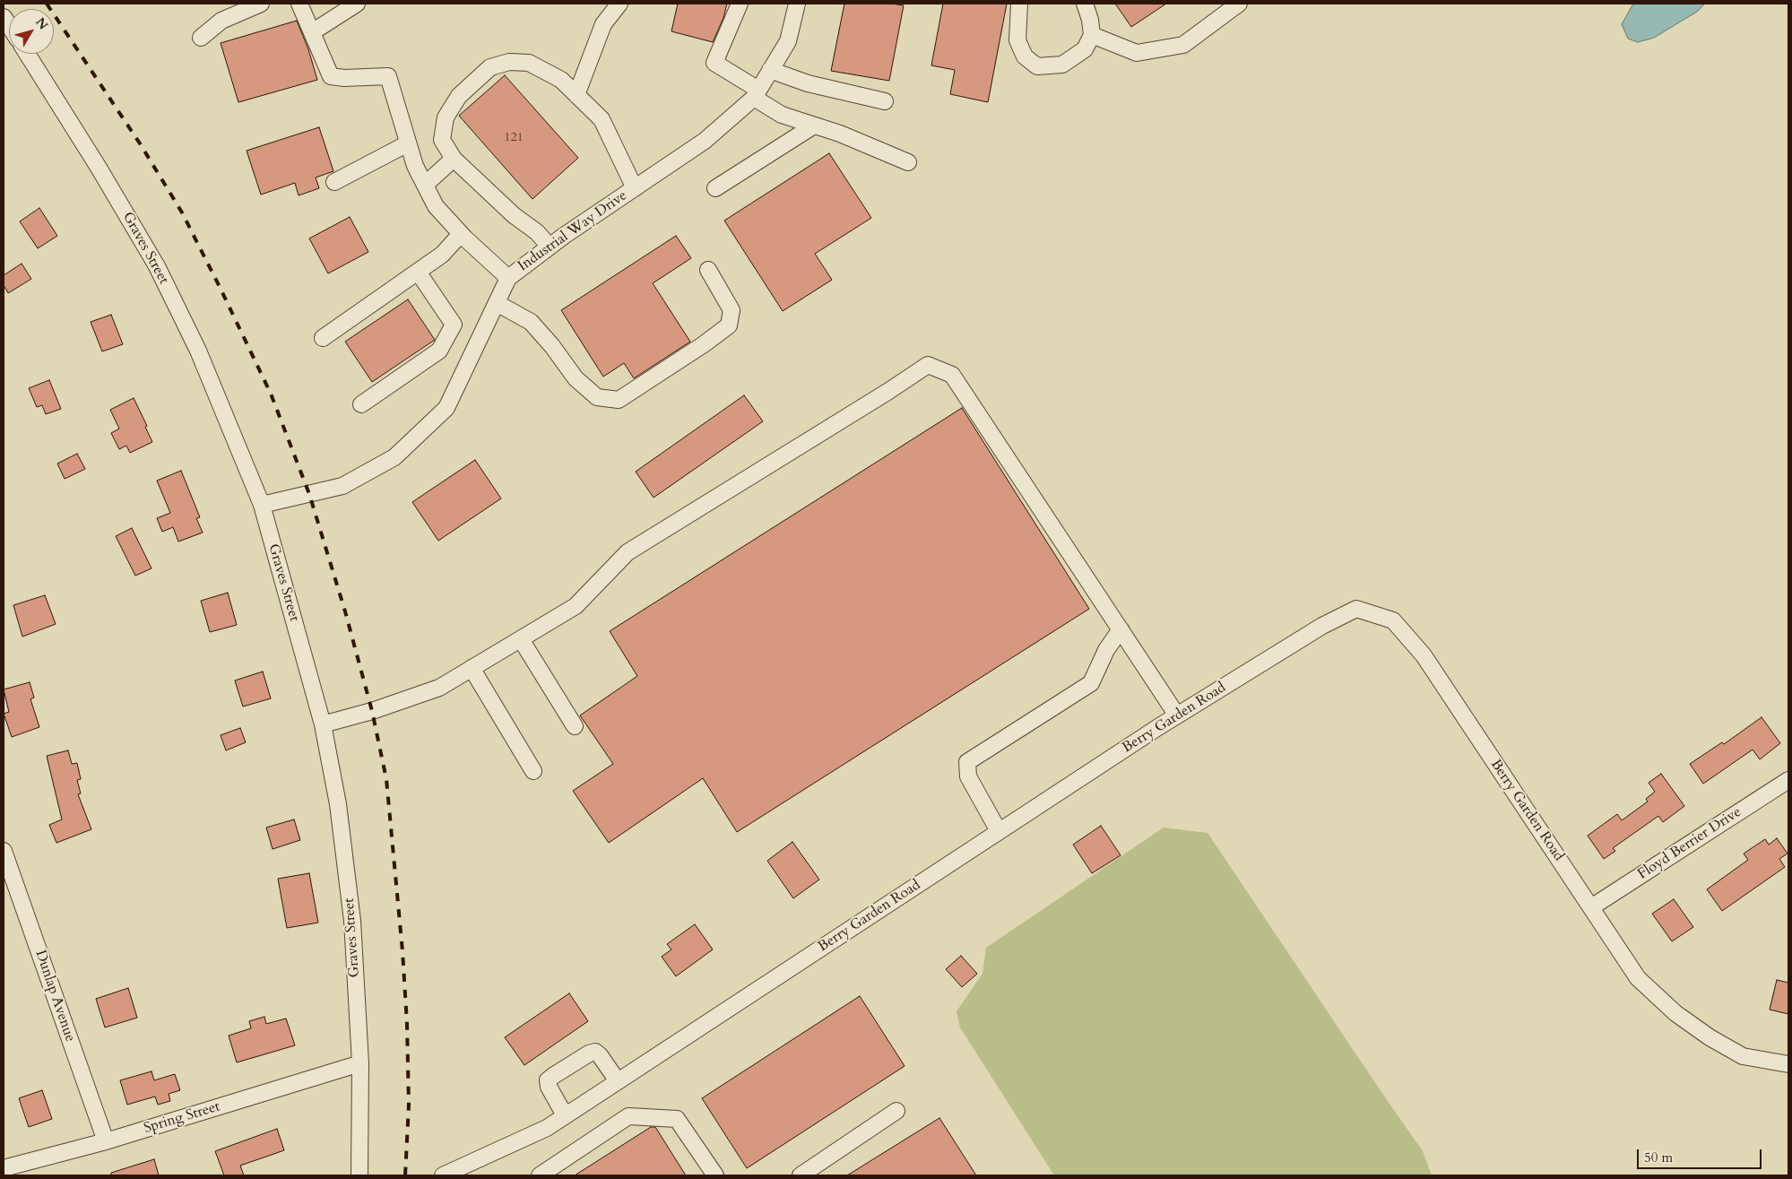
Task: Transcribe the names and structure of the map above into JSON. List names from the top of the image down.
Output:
{
  "streets": {
    "street": [
      "Industrial Way Drive",
      "Graves Street",
      "Berry Garden Road",
      "Floyd Berrier Drive",
      "Dunlap Avenue",
      "Spring Street"
    ]
  },
  "crossings": [
    ["Industrial Way Drive", "Graves Street"],
    ["Graves Street", "Spring Street"],
    ["Berry Garden Road", "Floyd Berrier Drive"],
    ["Dunlap Avenue", "Spring Street"]
  ],
  "house_numbers": ["121"],
  "scale_bar": "50 m",
  "north": "top right"
}
